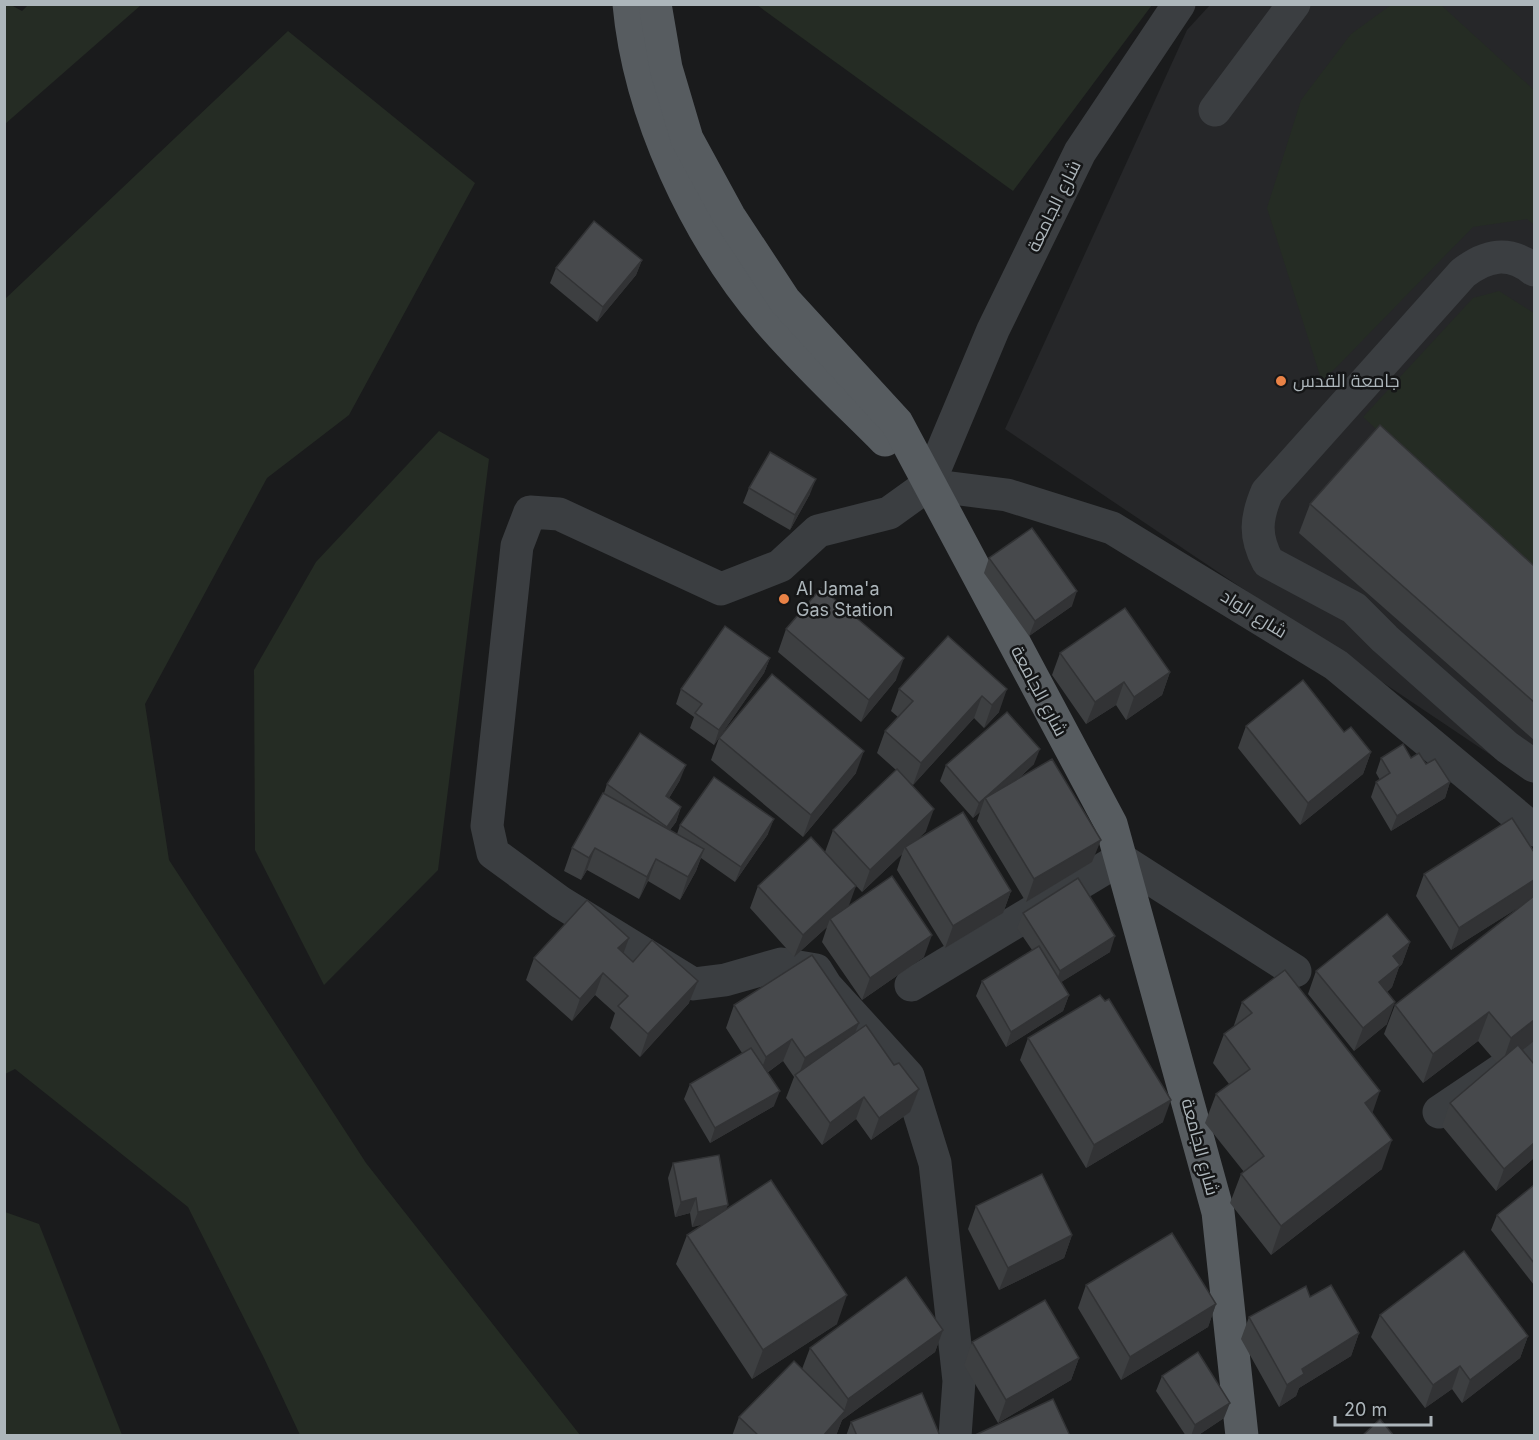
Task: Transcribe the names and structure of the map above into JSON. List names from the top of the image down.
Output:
{
  "streets": {
    "main road": ["شارع الجامعة"],
    "street": ["شارع الواد"]
  },
  "crossings": [
    ["شارع الجامعة", "شارع الواد"]
  ],
  "places": ["جامعة القدس", "Al Jama'a Gas Station"],
  "scale_bar": "20 m"
}
